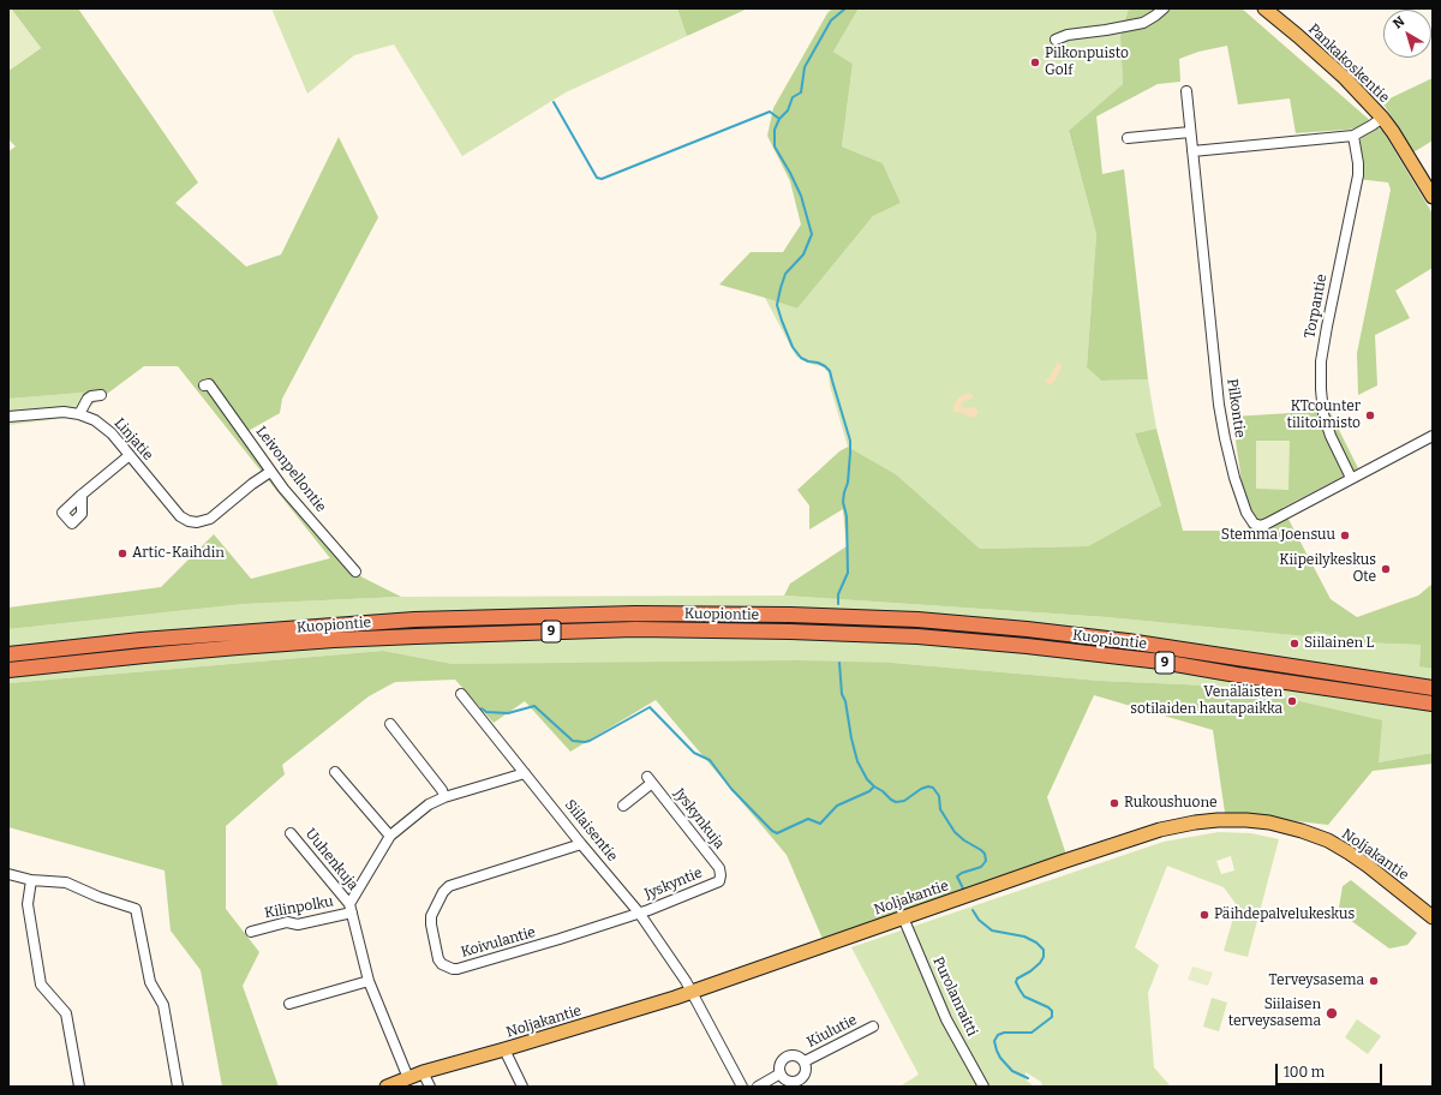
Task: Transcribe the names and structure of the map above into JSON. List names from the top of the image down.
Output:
{
  "streets": {
    "highway": ["Kuopiontie", "9"],
    "main road": ["Pankakoskentie", "Noljakantie"],
    "street": [
      "Torpantie",
      "Pilkontie",
      "Linjatie",
      "Leivonpellontie",
      "Jyskynkuja",
      "Siilaisentie",
      "Uuhenkuja",
      "Jyskyntie",
      "Kilinpolku",
      "Koivulantie",
      "Purolanraitti",
      "Kiulutie"
    ]
  },
  "crossings": [
    ["Torpantie", "Pilkontie"],
    ["Linjatie", "Leivonpellontie"],
    ["Jyskynkuja", "Jyskyntie"],
    ["Siilaisentie", "Noljakantie"],
    ["Siilaisentie", "Jyskyntie"],
    ["Siilaisentie", "Koivulantie"],
    ["Noljakantie", "Purolanraitti"],
    ["Uuhenkuja", "Kilinpolku"],
    ["Jyskyntie", "Koivulantie"]
  ],
  "places": [
    "Pilkonpuisto Golf",
    "KTcounter tilitoimisto",
    "Stemma Joensuu",
    "Artic-Kaihdin",
    "Kiipeilykeskus Ote",
    "Siilainen L",
    "Venäläisten sotilaiden hautapaikka",
    "Rukoushuone",
    "Päihdepalvelukeskus",
    "Terveysasema",
    "Siilaisen terveysasema"
  ],
  "scale_bar": "100 m",
  "north": "top left"
}
